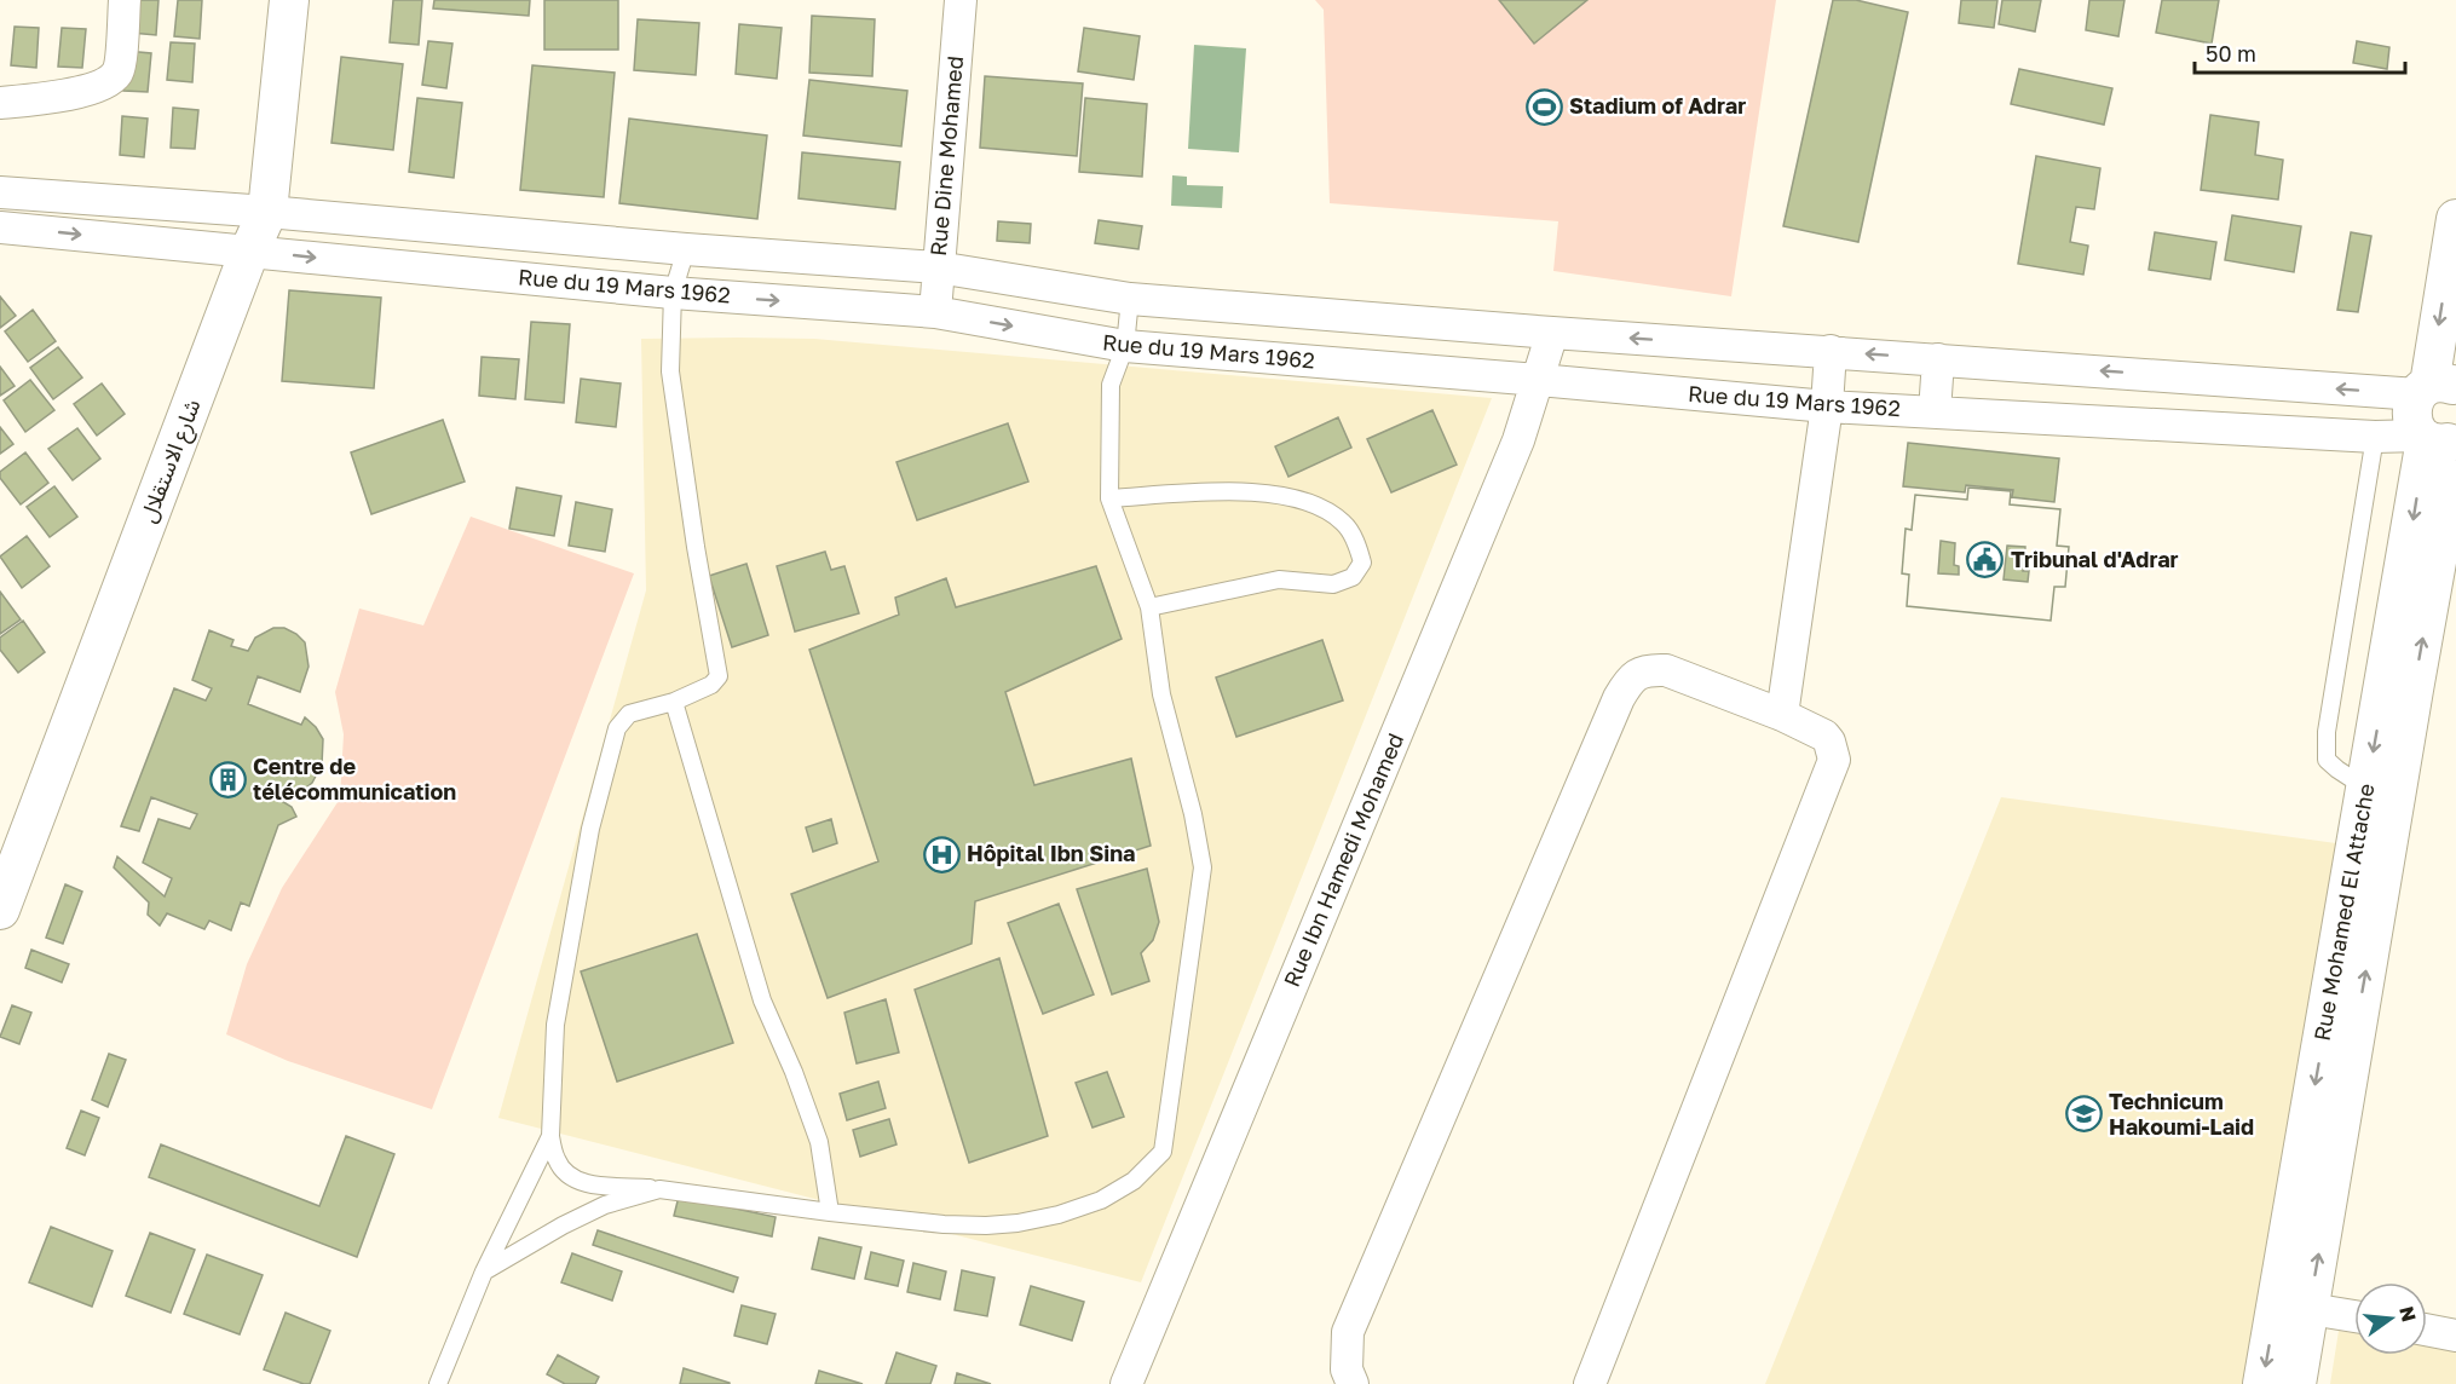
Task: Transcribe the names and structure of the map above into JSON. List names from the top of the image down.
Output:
{
  "streets": {
    "street": [
      "Rue Dine Mohamed",
      "Rue du 19 Mars 1962",
      "شارع الاستقلال",
      "Rue Ibn Hamedi Mohamed",
      "Rue Mohamed El Attache"
    ]
  },
  "crossings": [
    ["Rue Dine Mohamed", "Rue du 19 Mars 1962"],
    ["Rue du 19 Mars 1962", "شارع الاستقلال"],
    ["Rue du 19 Mars 1962", "Rue Ibn Hamedi Mohamed"],
    ["Rue du 19 Mars 1962", "Rue Mohamed El Attache"]
  ],
  "places": {
    "sports": ["Stadium of Adrar"],
    "public building": ["Tribunal d'Adrar"],
    "building": ["Centre de télécommunication"],
    "hospital": ["Hôpital Ibn Sina"],
    "school or university": ["Technicum Hakoumi-Laid"]
  },
  "scale_bar": "50 m",
  "north": "right"
}
